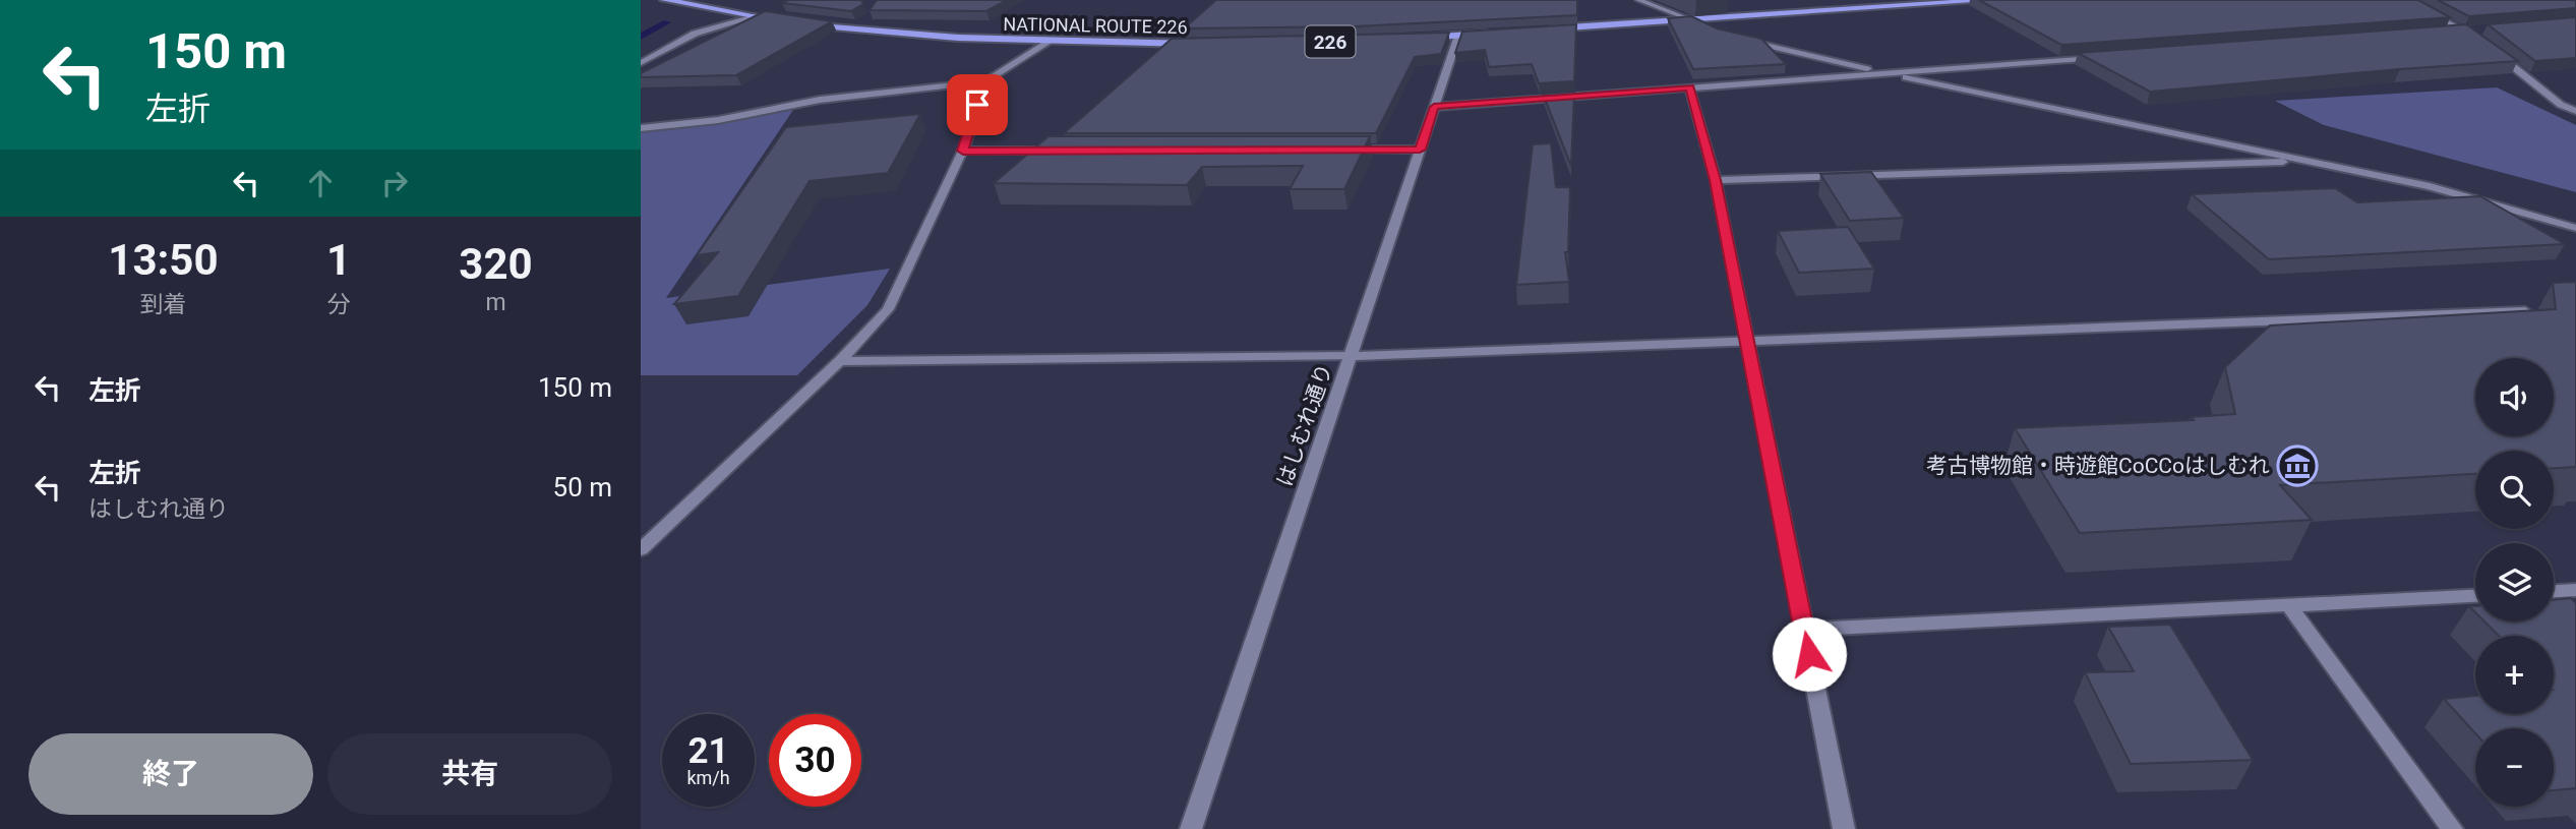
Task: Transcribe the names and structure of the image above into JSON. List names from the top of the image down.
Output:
{
  "streets": {
    "highway": ["NATIONAL ROUTE 226"],
    "street": ["はしむれ通り"]
  },
  "places": {
    "museum": ["考古博物館・時遊館CoCCoはしむれ"]
  },
  "page": {
    "turn": ["150 m", "左折"],
    "eta": [
      "13:50",
      "到着",
      "1",
      "分",
      "320",
      "m"
    ],
    "list": [
      {
        "name": "左折",
        "value": "150 m"
      },
      {
        "name": "左折",
        "note": "はしむれ通り",
        "value": "50 m"
      }
    ],
    "map_buttons": ["+", "−"],
    "speed": "21 km/h",
    "limit": "30",
    "buttons": ["終了", "共有"]
  }
}
